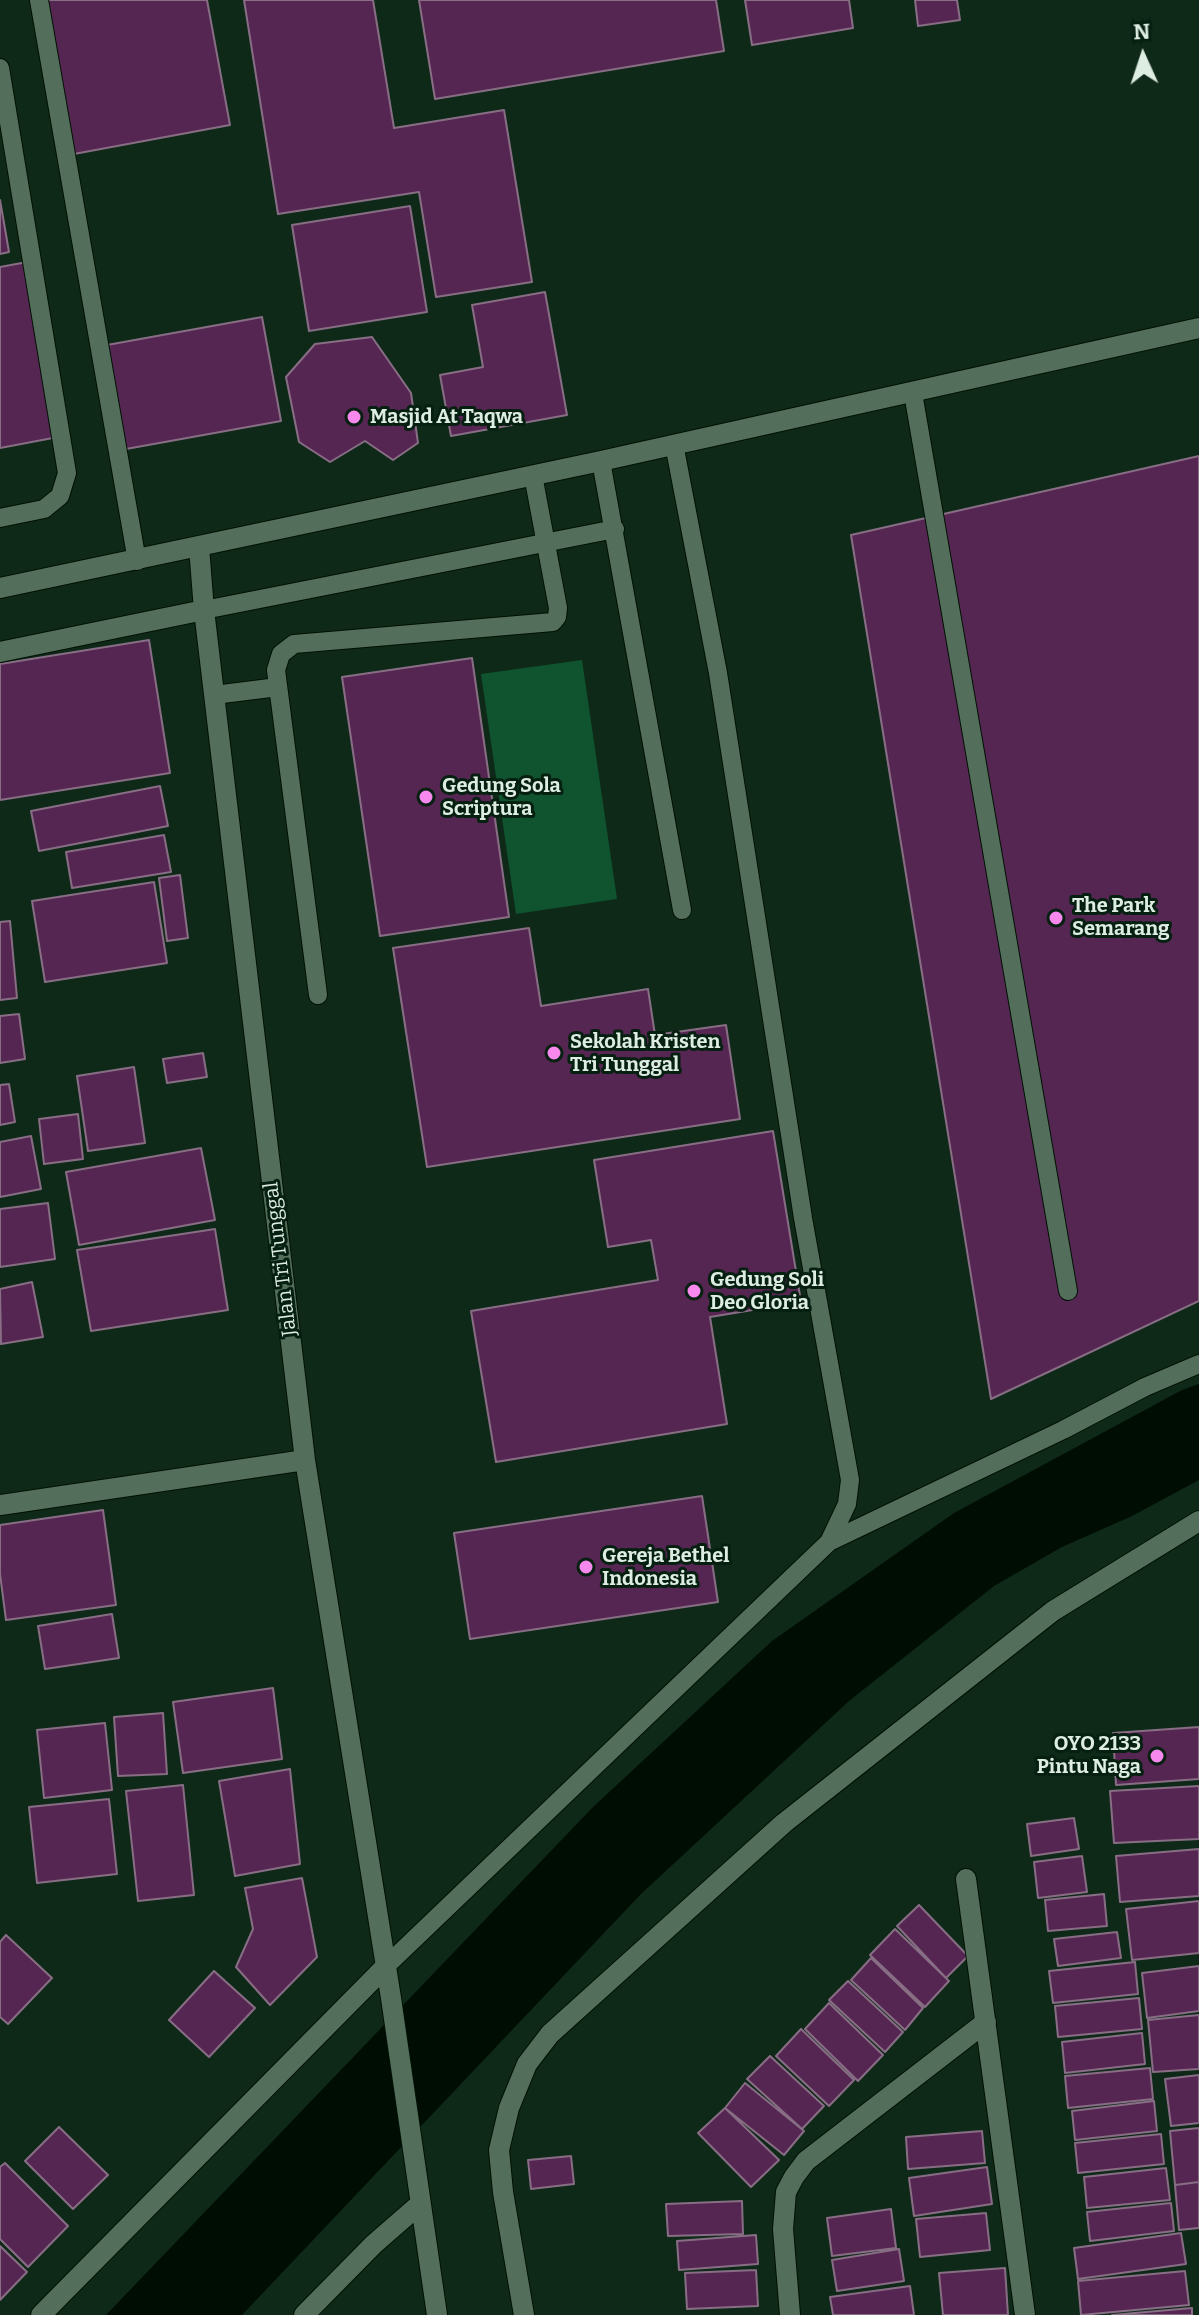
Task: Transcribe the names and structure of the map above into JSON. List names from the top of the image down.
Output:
{
  "streets": {
    "street": ["Jalan Tri Tunggal"]
  },
  "places": [
    "Masjid At Taqwa",
    "Gedung Sola Scriptura",
    "The Park Semarang",
    "Sekolah Kristen Tri Tunggal",
    "Gedung Soli Deo Gloria",
    "Gereja Bethel Indonesia",
    "OYO 2133 Pintu Naga"
  ],
  "north": "top"
}
